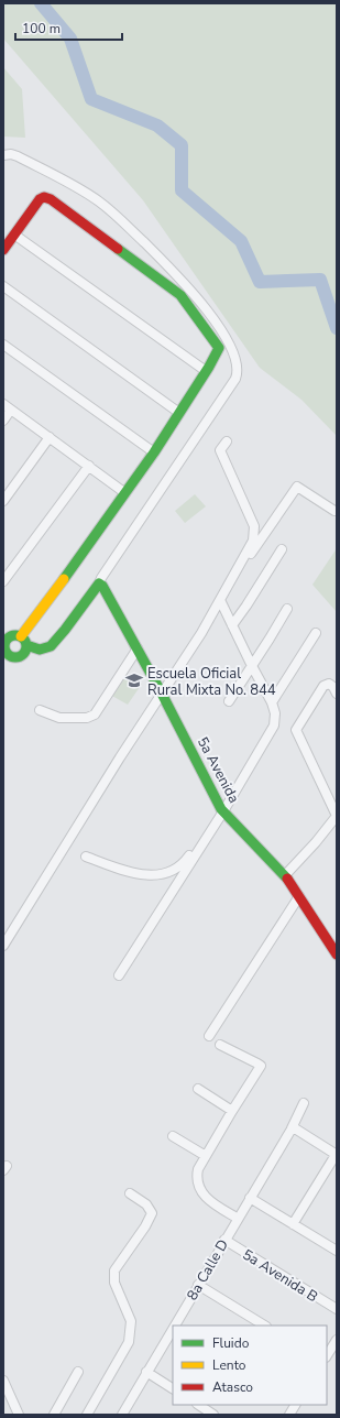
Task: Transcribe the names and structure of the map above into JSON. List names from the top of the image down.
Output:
{
  "streets": {
    "street": ["5a Avenida", "8a Calle D", "5a Avenida B"]
  },
  "crossings": [
    ["8a Calle D", "5a Avenida B"]
  ],
  "places": {
    "school or university": ["Escuela Oficial Rural Mixta No. 844"]
  },
  "legend": ["Fluido", "Lento", "Atasco"],
  "scale_bar": "100 m"
}
